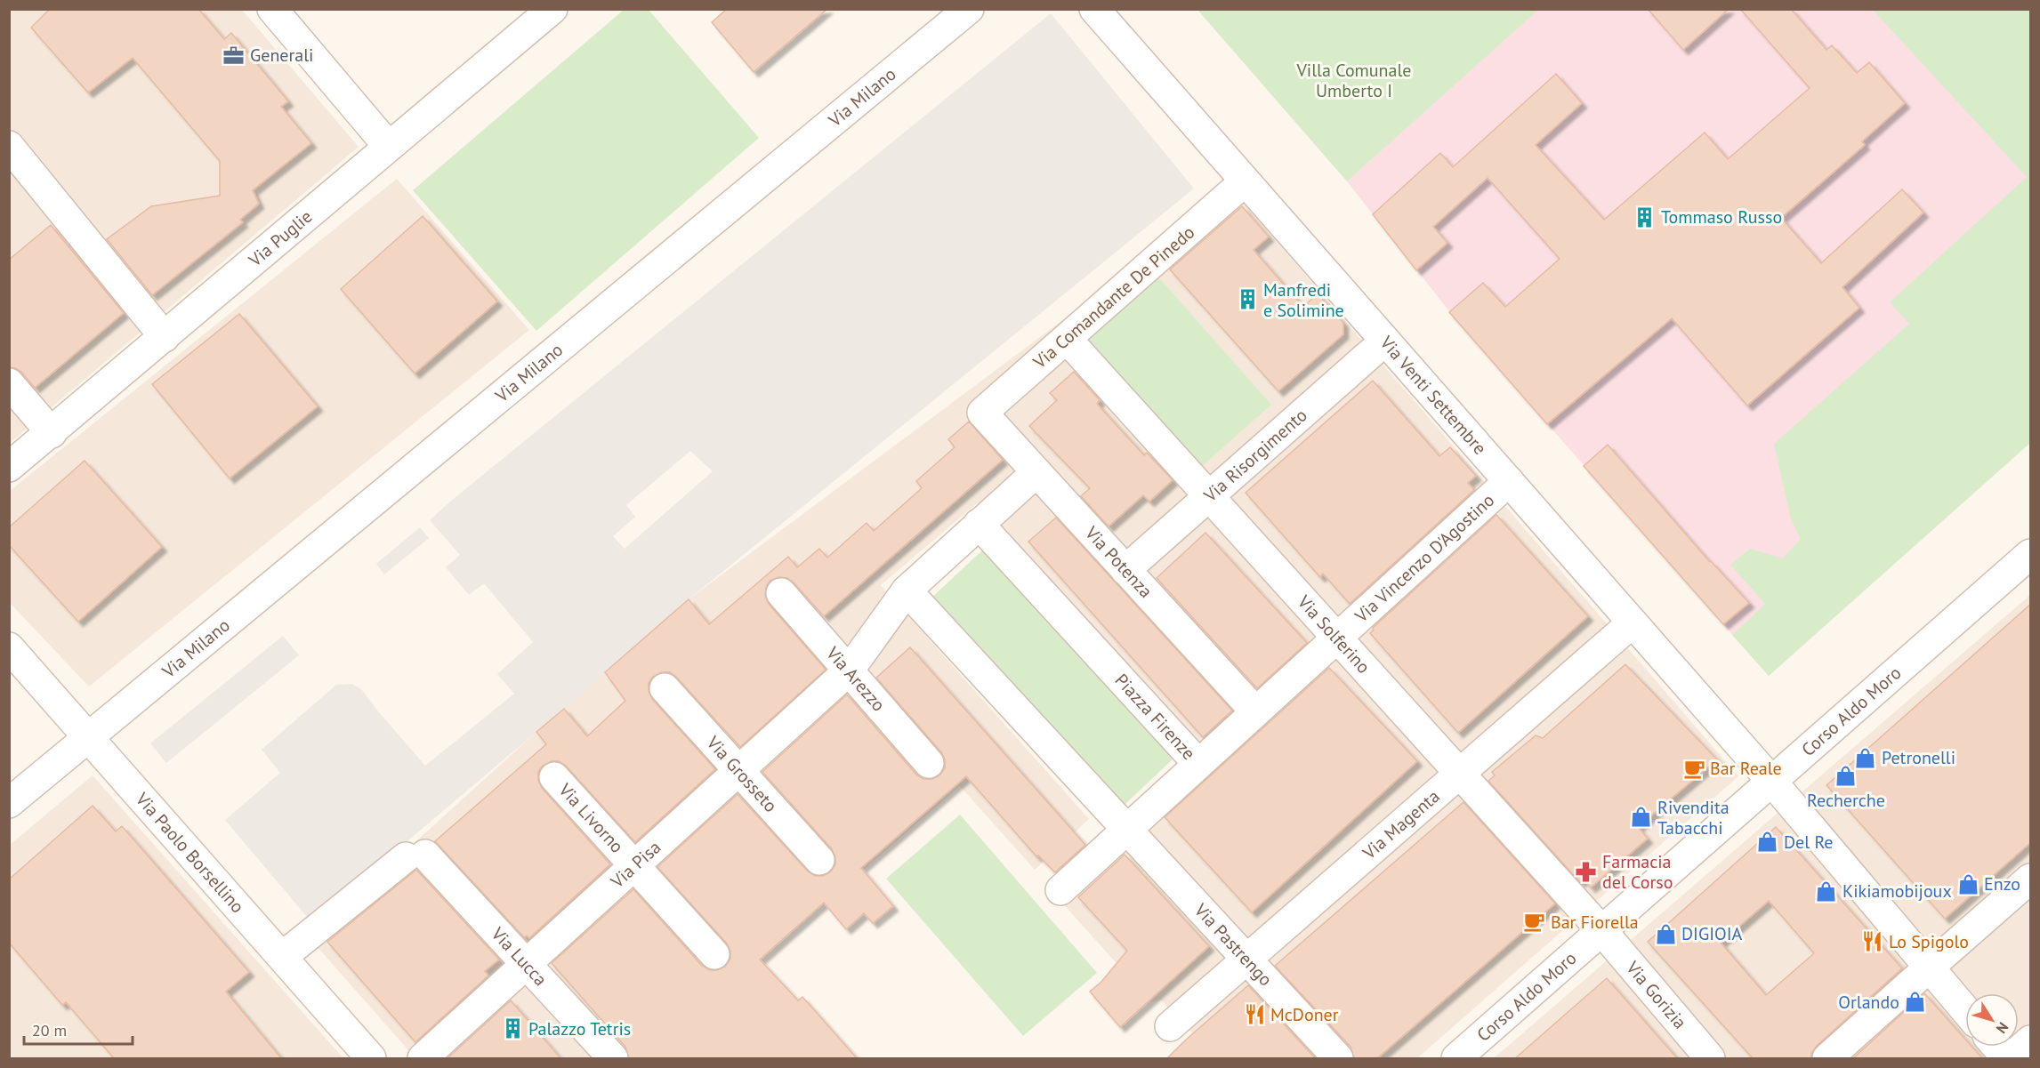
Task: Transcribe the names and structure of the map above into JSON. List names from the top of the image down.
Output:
{
  "streets": {
    "street": [
      "Via Milano",
      "Via Puglie",
      "Via Comandante De Pinedo",
      "Via Venti Settembre",
      "Via Risorgimento",
      "Via Vincenzo D'Agostino",
      "Via Potenza",
      "Via Solferino",
      "Via Arezzo",
      "Corso Aldo Moro",
      "Piazza Firenze",
      "Via Grosseto",
      "Via Livorno",
      "Via Magenta",
      "Via Paolo Borsellino",
      "Via Pisa",
      "Via Pastrengo",
      "Via Lucca",
      "Via Gorizia"
    ]
  },
  "crossings": [
    ["Via Milano", "Via Paolo Borsellino"],
    ["Via Comandante De Pinedo", "Via Venti Settembre"],
    ["Via Comandante De Pinedo", "Via Potenza"],
    ["Via Comandante De Pinedo", "Via Solferino"],
    ["Via Venti Settembre", "Via Risorgimento"],
    ["Via Venti Settembre", "Via Vincenzo D'Agostino"],
    ["Via Venti Settembre", "Corso Aldo Moro"],
    ["Via Venti Settembre", "Via Magenta"],
    ["Via Risorgimento", "Via Potenza"],
    ["Via Risorgimento", "Via Solferino"],
    ["Via Vincenzo D'Agostino", "Via Potenza"],
    ["Via Vincenzo D'Agostino", "Via Solferino"],
    ["Via Vincenzo D'Agostino", "Piazza Firenze"],
    ["Via Solferino", "Corso Aldo Moro"],
    ["Via Solferino", "Via Magenta"],
    ["Via Solferino", "Via Gorizia"],
    ["Via Arezzo", "Via Pisa"],
    ["Corso Aldo Moro", "Via Gorizia"],
    ["Piazza Firenze", "Via Pastrengo"],
    ["Via Grosseto", "Via Pisa"],
    ["Via Livorno", "Via Pisa"],
    ["Via Magenta", "Via Pastrengo"],
    ["Via Paolo Borsellino", "Via Lucca"],
    ["Via Pisa", "Via Lucca"]
  ],
  "parks": ["Villa Comunale Umberto I"],
  "places": {
    "office": ["Generali"],
    "building": ["Tommaso Russo", "Manfredi e Solimine", "Palazzo Tetris"],
    "shop": [
      "Petronelli",
      "Recherche",
      "Rivendita Tabacchi",
      "Del Re",
      "Enzo",
      "Kikiamobijoux",
      "DIGIOIA",
      "Orlando"
    ],
    "cafe": ["Bar Reale", "Bar Fiorella"],
    "pharmacy": ["Farmacia del Corso"],
    "restaurant": ["Lo Spigolo", "McDoner"]
  },
  "scale_bar": "20 m",
  "north": "bottom right"
}
